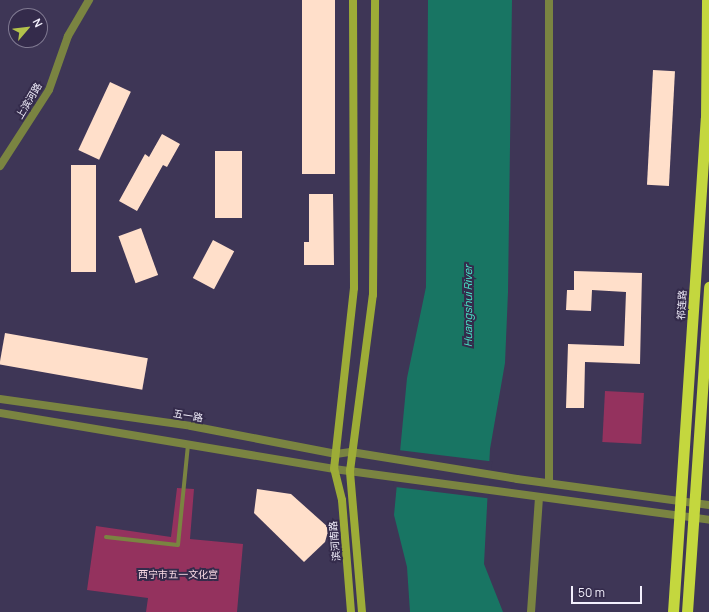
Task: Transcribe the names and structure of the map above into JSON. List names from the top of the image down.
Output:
{
  "streets": {
    "highway": ["祁连路"],
    "main road": ["滨河南路"],
    "street": ["上滨河路", "五一路"]
  },
  "crossings": [
    ["祁连路", "五一路"]
  ],
  "water": ["Huangshui River"],
  "parks": ["西宁市五一文化宫"],
  "scale_bar": "50 m",
  "north": "top right"
}
